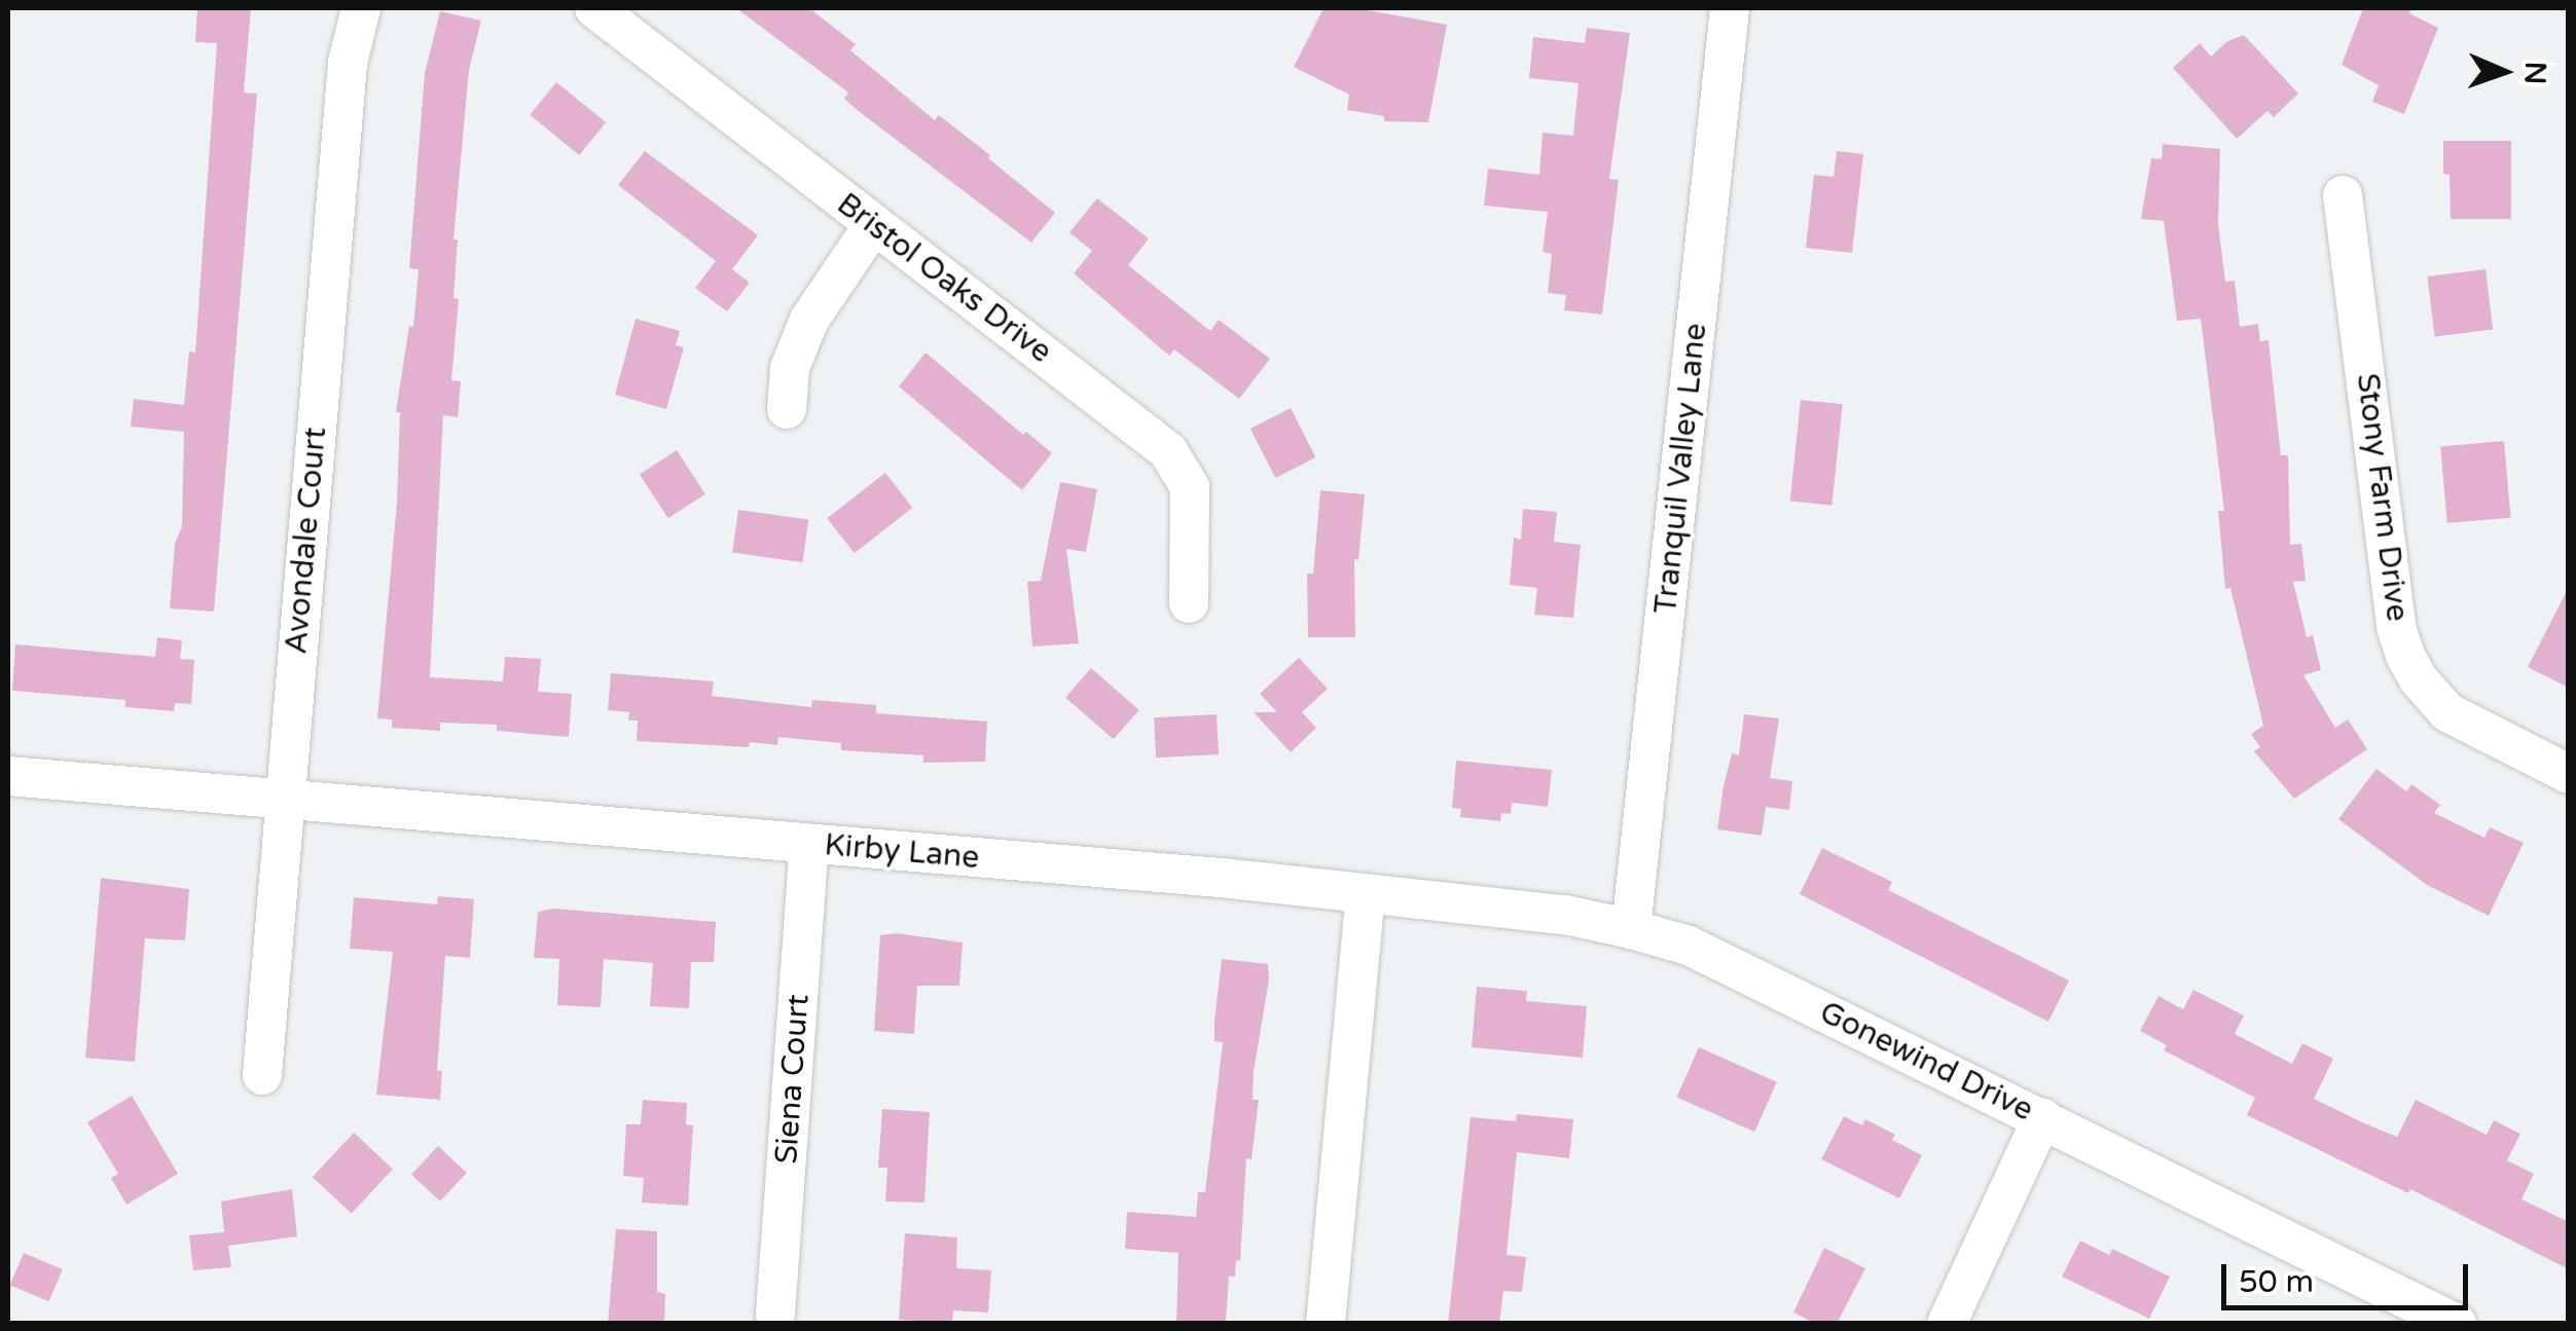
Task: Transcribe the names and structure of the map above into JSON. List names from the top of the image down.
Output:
{
  "streets": {
    "street": [
      "Bristol Oaks Drive",
      "Tranquil Valley Lane",
      "Stony Farm Drive",
      "Avondale Court",
      "Kirby Lane",
      "Gonewind Drive",
      "Siena Court"
    ]
  },
  "crossings": [
    ["Tranquil Valley Lane", "Gonewind Drive"],
    ["Avondale Court", "Kirby Lane"],
    ["Kirby Lane", "Gonewind Drive"],
    ["Kirby Lane", "Siena Court"]
  ],
  "scale_bar": "50 m",
  "north": "right"
}
